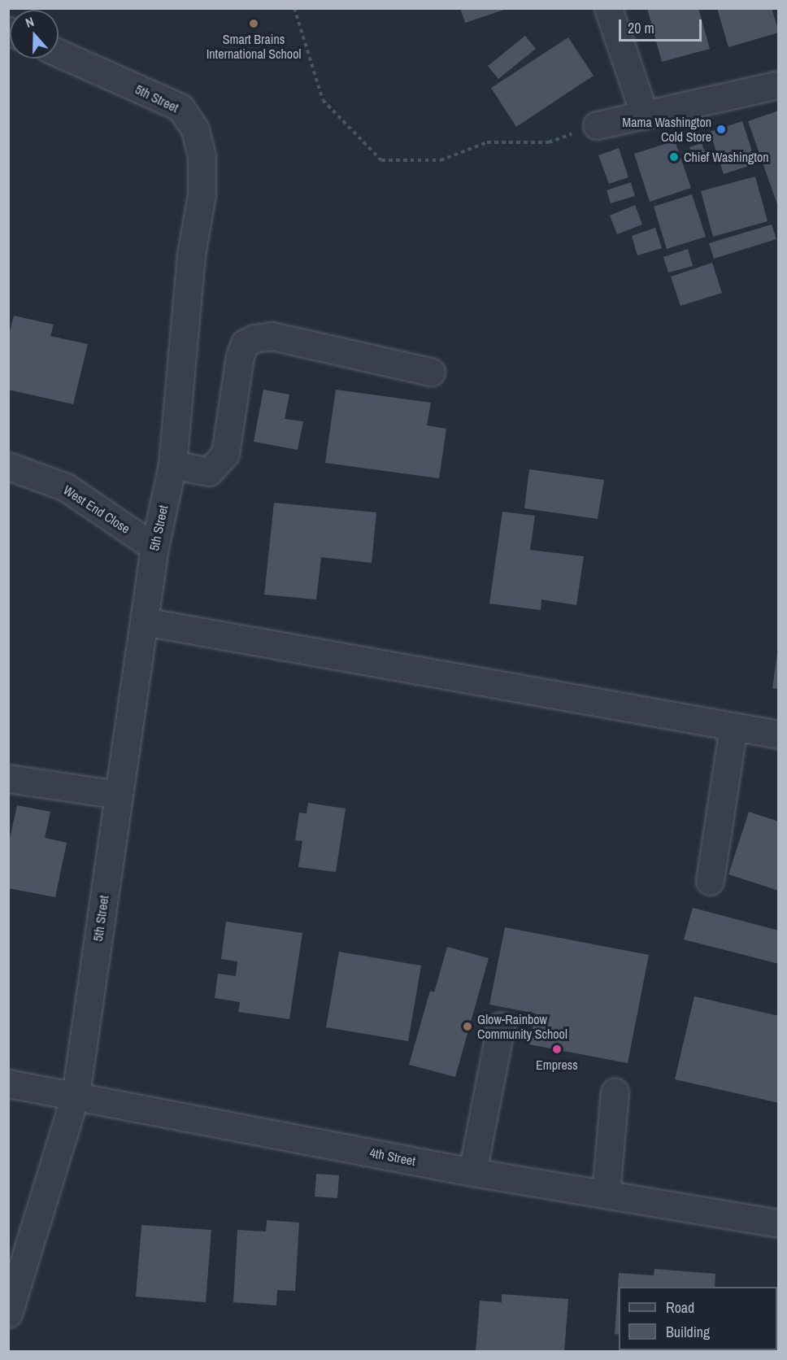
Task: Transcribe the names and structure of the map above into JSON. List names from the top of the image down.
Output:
{
  "streets": {
    "street": ["5th Street", "West End Close", "4th Street"]
  },
  "crossings": [
    ["5th Street", "West End Close"],
    ["5th Street", "4th Street"]
  ],
  "places": [
    "Smart Brains International School",
    "Mama Washington Cold Store",
    "Chief Washington",
    "Glow-Rainbow Community School",
    "Empress"
  ],
  "legend": ["Road", "Building"],
  "scale_bar": "20 m",
  "north": "top"
}
